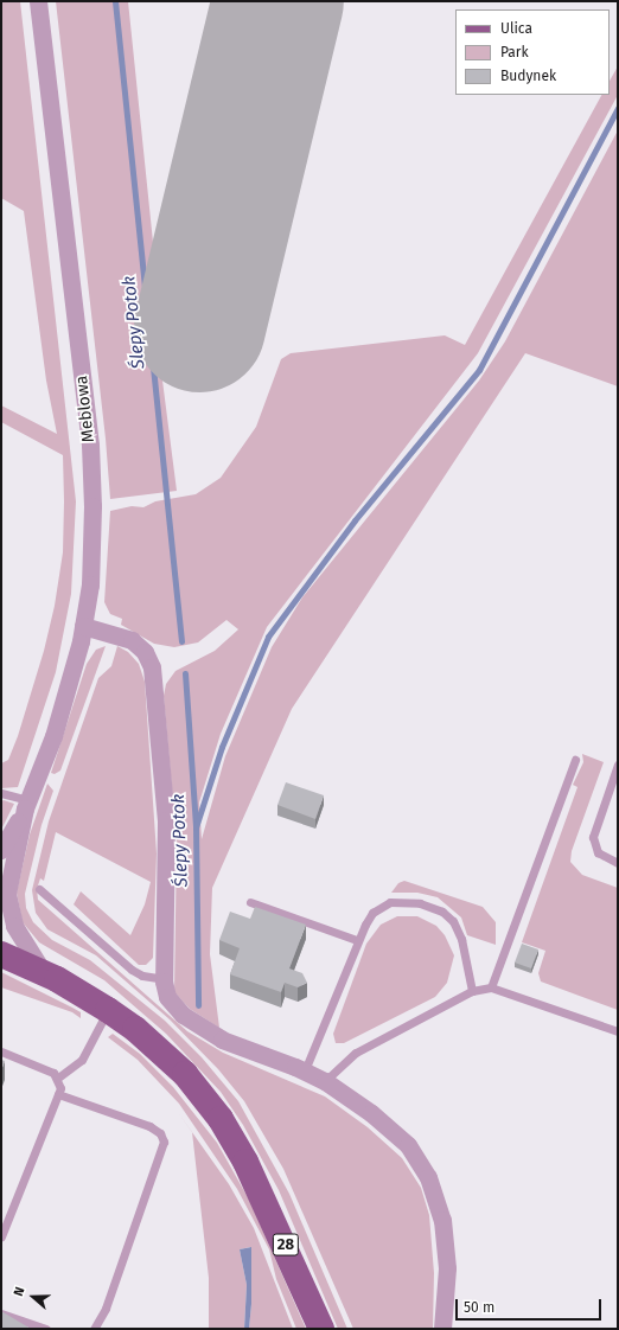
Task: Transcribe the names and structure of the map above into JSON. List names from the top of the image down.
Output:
{
  "streets": {
    "main road": ["28"],
    "street": ["Meblowa"]
  },
  "crossings": [
    ["Meblowa", "28"]
  ],
  "water": ["Ślepy Potok"],
  "legend": ["Ulica", "Park", "Budynek"],
  "scale_bar": "50 m",
  "north": "left"
}
